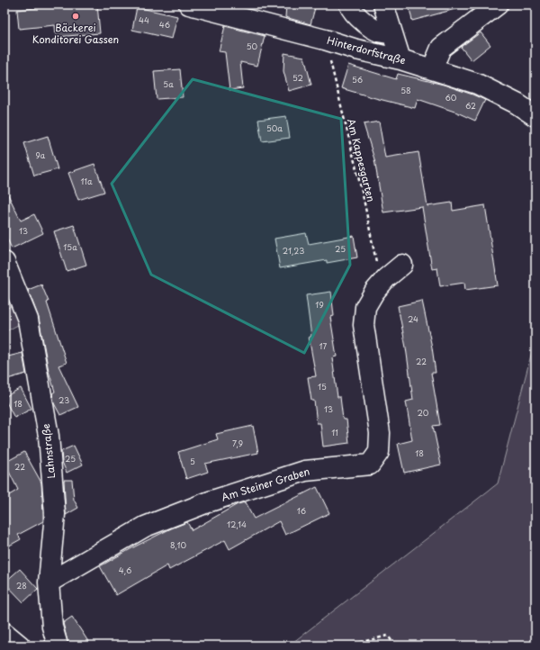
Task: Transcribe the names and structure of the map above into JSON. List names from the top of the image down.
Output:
{
  "streets": {
    "street": ["Hinterdorfstraße", "Lahnstraße", "Am Steiner Graben"],
    "path": ["Am Kappesgarten"]
  },
  "crossings": [
    ["Hinterdorfstraße", "Am Kappesgarten"],
    ["Am Kappesgarten", "Am Steiner Graben"],
    ["Lahnstraße", "Am Steiner Graben"]
  ],
  "places": ["Bäckerei Konditorei Gassen"],
  "house_numbers": [
    "44",
    "46",
    "50",
    "52",
    "56",
    "5a",
    "58",
    "60",
    "62",
    "50a",
    "9a",
    "11a",
    "13",
    "15a",
    "25",
    "21,23",
    "19",
    "24",
    "17",
    "22",
    "15",
    "23",
    "18",
    "13",
    "20",
    "11",
    "7,9",
    "18",
    "25",
    "5",
    "22",
    "16",
    "12,14",
    "8,10",
    "4,6",
    "28"
  ]
}
